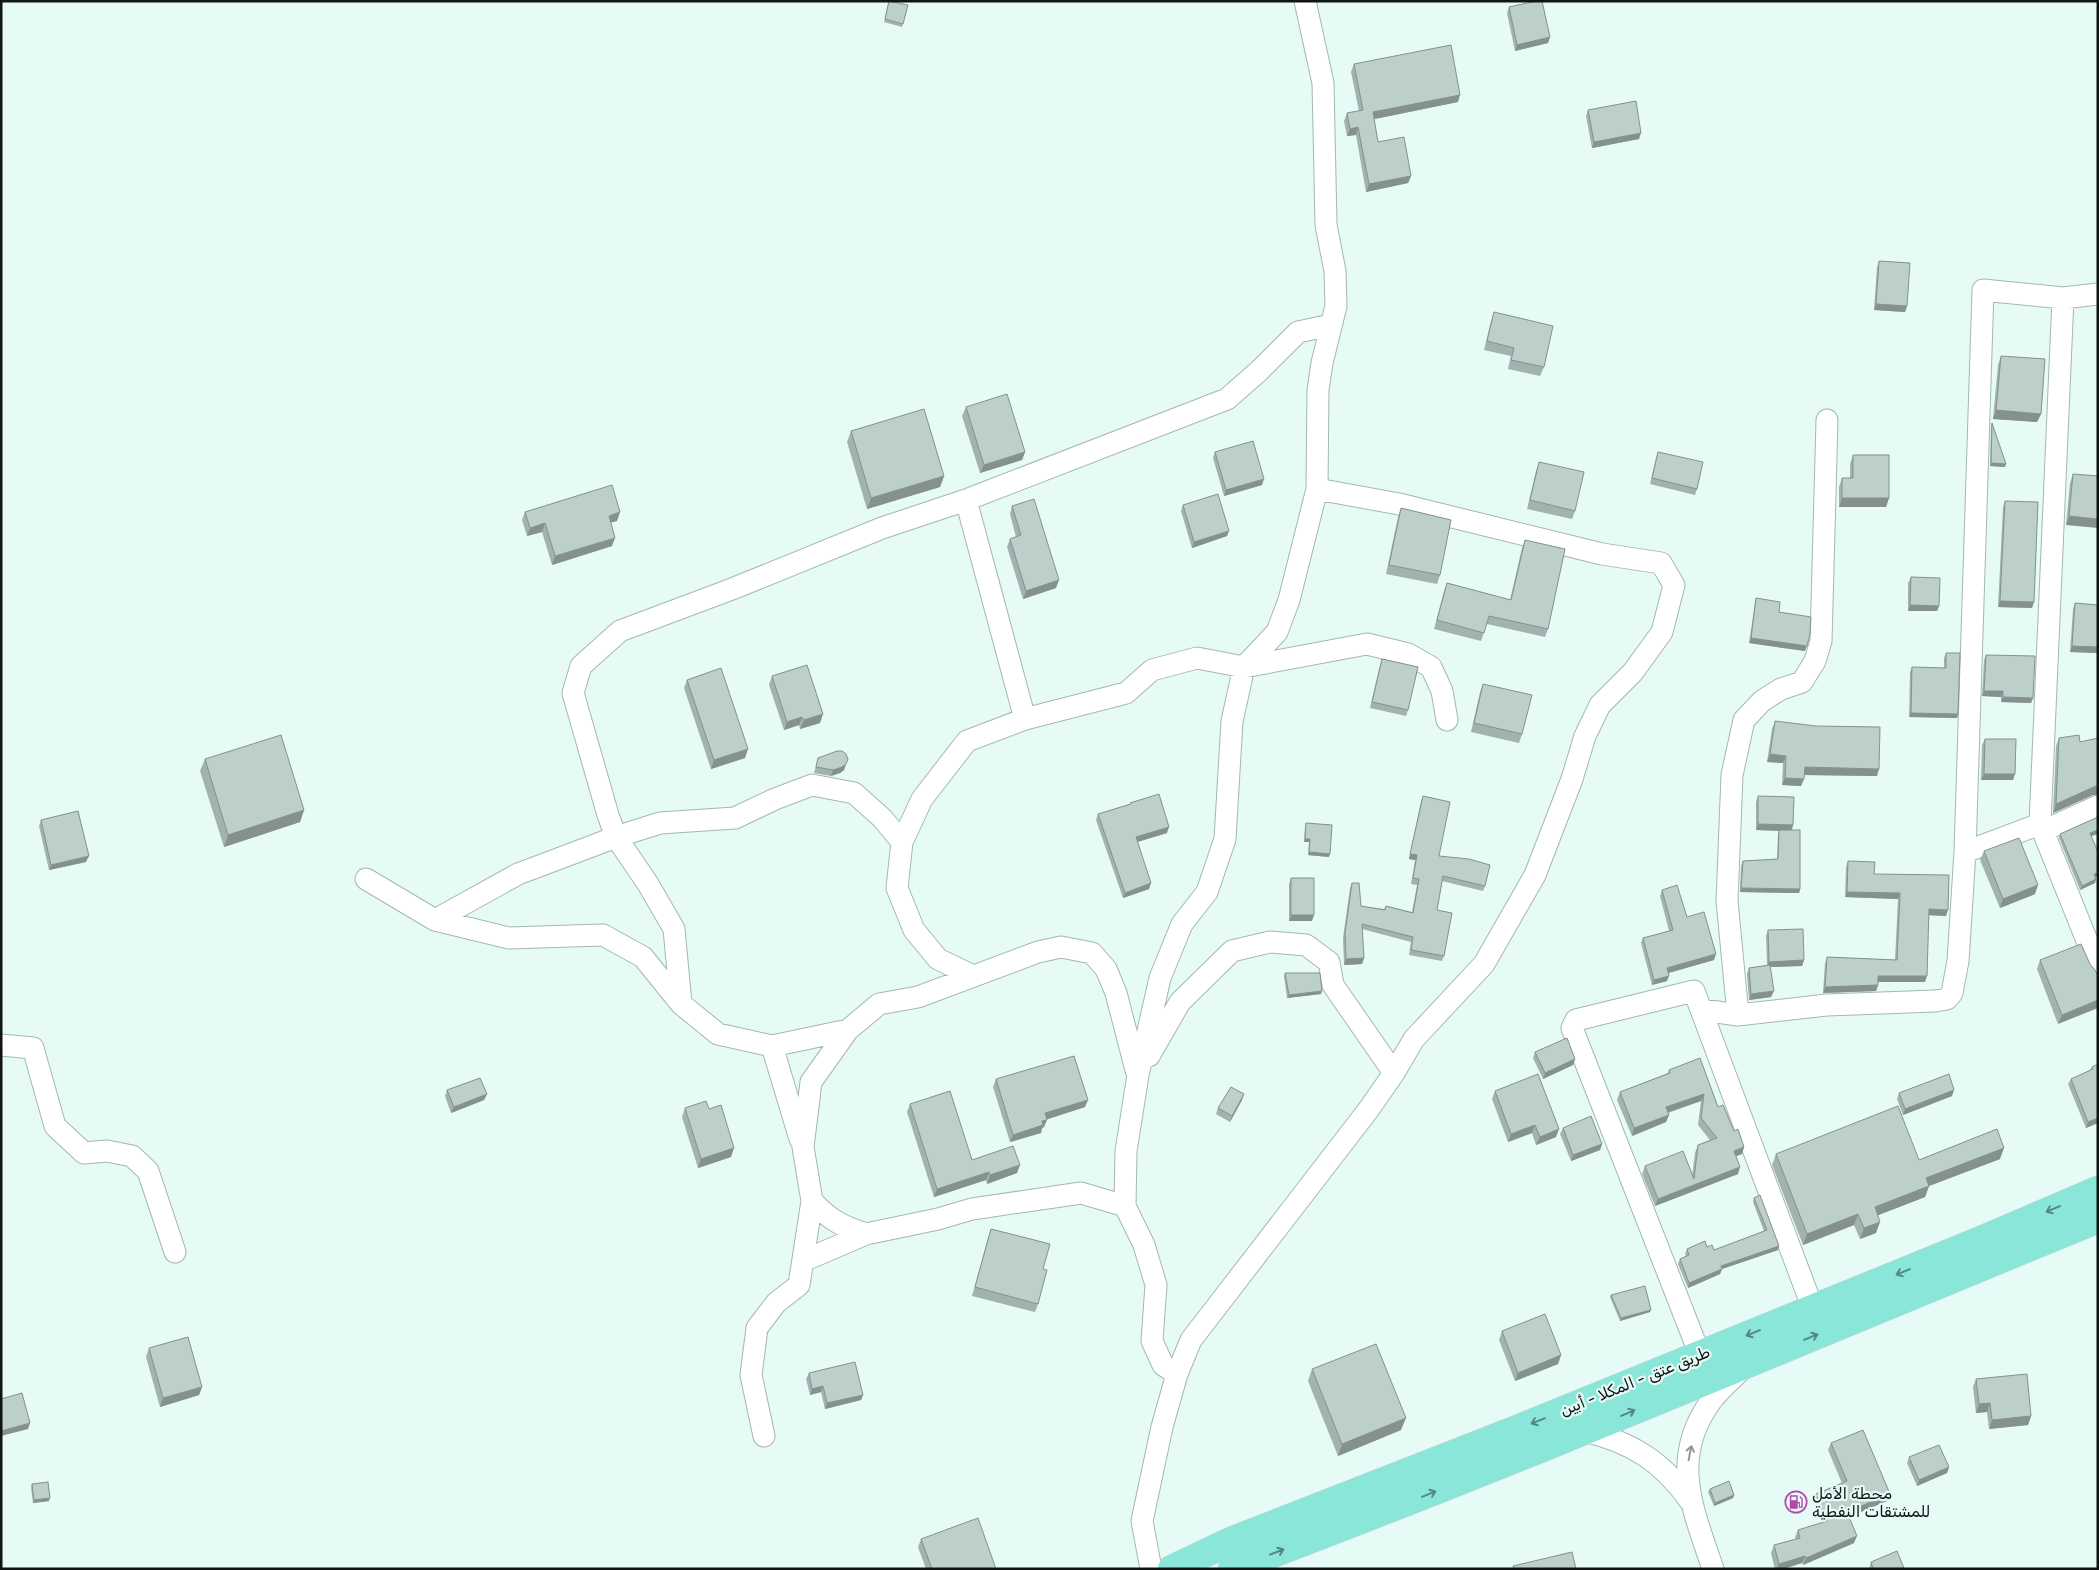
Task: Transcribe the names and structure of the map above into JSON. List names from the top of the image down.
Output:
{
  "streets": {
    "main road": ["طريق عتق - المكلا - أبين"]
  },
  "places": {
    "fuel station": ["محطة الأمل للمشتقات النفطية"]
  }
}
